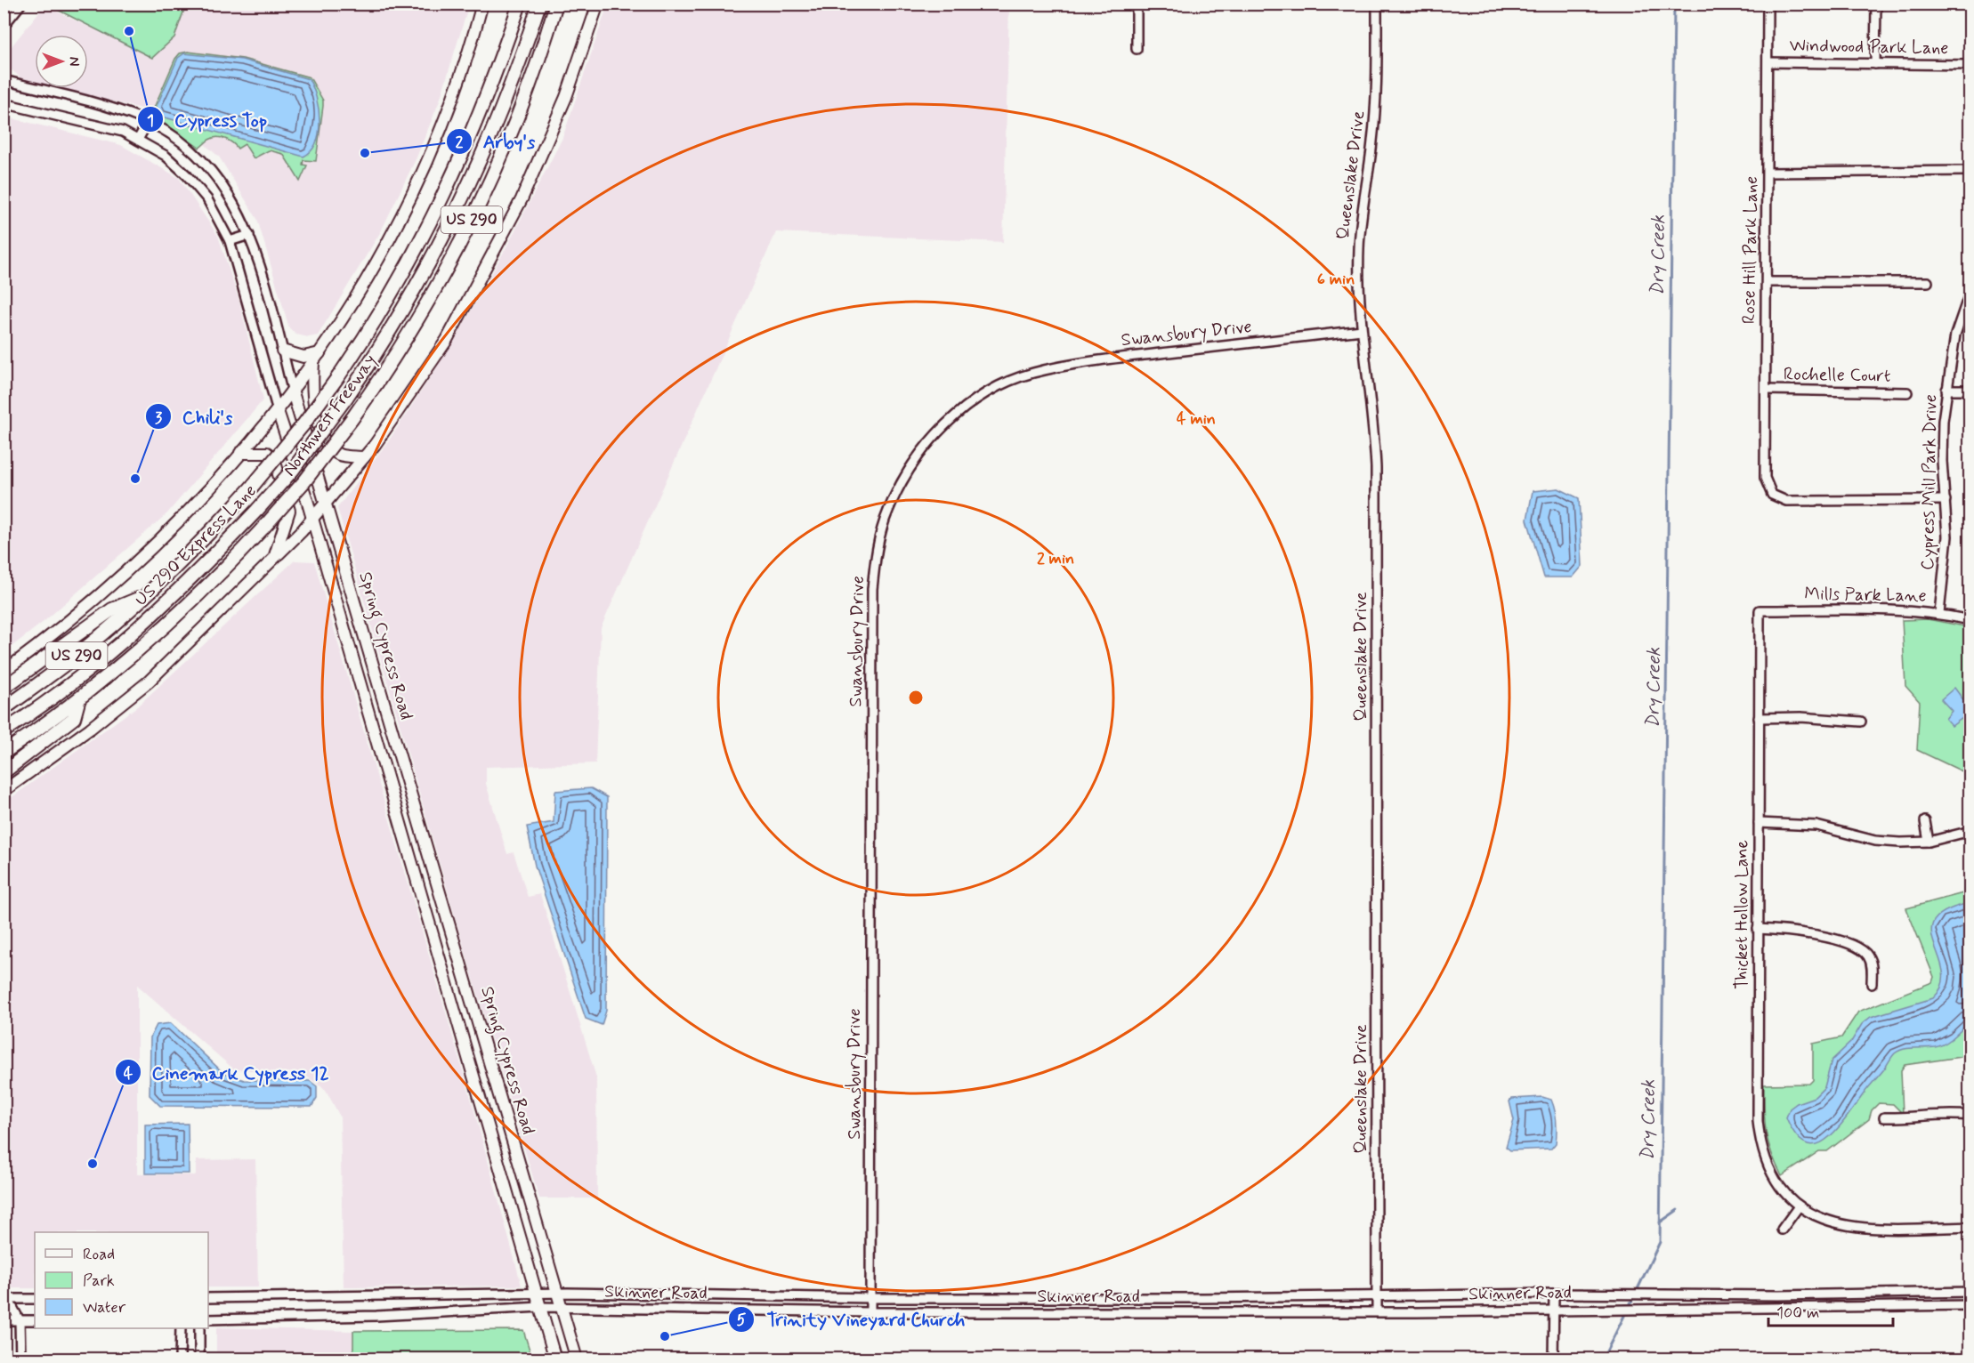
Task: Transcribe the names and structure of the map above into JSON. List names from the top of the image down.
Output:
{
  "streets": {
    "highway": ["US 290", "Northwest Freeway", "US 290 Express Lane"],
    "main road": ["Spring Cypress Road"],
    "street": [
      "Windwood Park Lane",
      "Queenslake Drive",
      "Rose Hill Park Lane",
      "Swansbury Drive",
      "Rochelle Court",
      "Cypress Mill Park Drive",
      "Mills Park Lane",
      "Thicket Hollow Lane",
      "Skinner Road"
    ]
  },
  "crossings": [
    ["Windwood Park Lane", "Rose Hill Park Lane"],
    ["Queenslake Drive", "Swansbury Drive"],
    ["Queenslake Drive", "Skinner Road"],
    ["Rose Hill Park Lane", "Rochelle Court"],
    ["Rose Hill Park Lane", "Cypress Mill Park Drive"],
    ["Swansbury Drive", "Skinner Road"],
    ["Cypress Mill Park Drive", "Mills Park Lane"],
    ["Mills Park Lane", "Thicket Hollow Lane"],
    ["Spring Cypress Road", "Skinner Road"]
  ],
  "water": ["Dry Creek"],
  "places": [
    "Cypress Top",
    "Arby's",
    "Chili's",
    "Cinemark Cypress 12",
    "Trinity Vineyard Church"
  ],
  "legend": ["Road", "Park", "Water"],
  "scale_bar": "100 m",
  "north": "right",
  "rings": ["6 min", "4 min", "2 min"]
}
